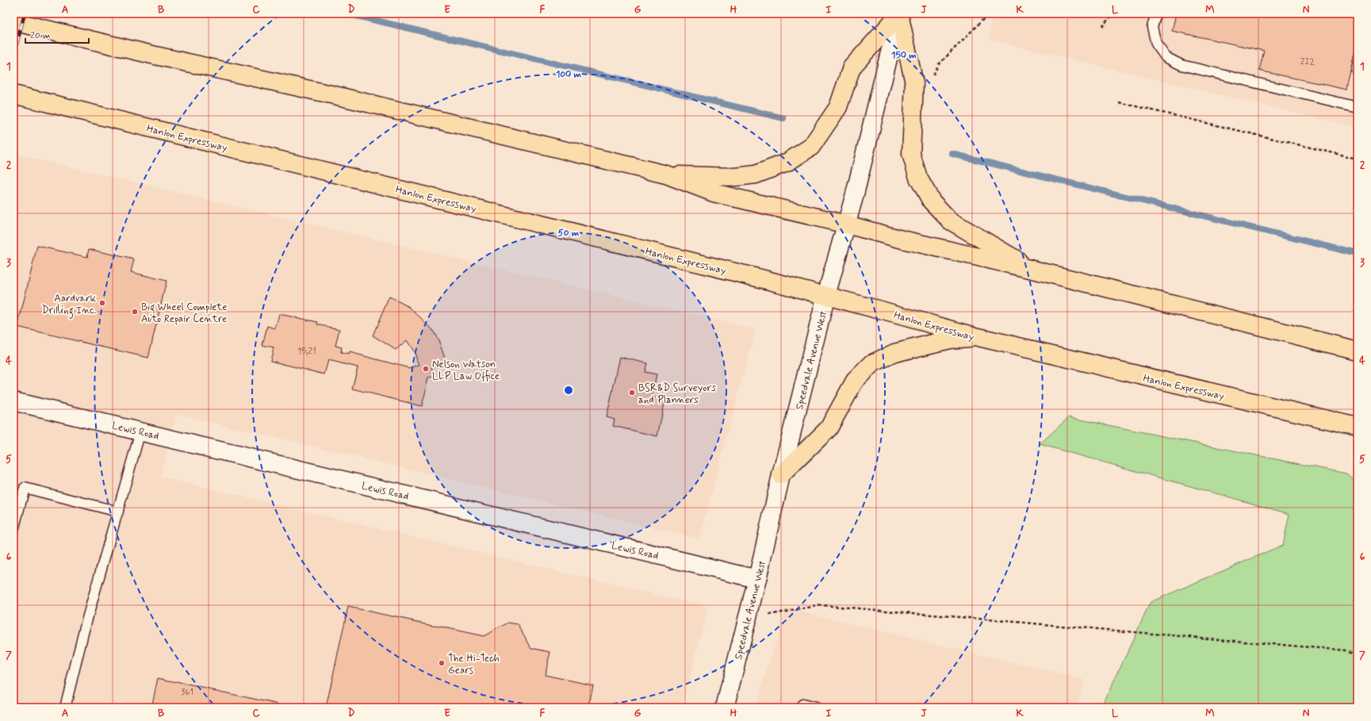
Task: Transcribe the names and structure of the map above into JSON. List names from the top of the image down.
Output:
{
  "streets": {
    "highway": ["Hanlon Expressway"],
    "street": ["Speedvale Avenue West", "Lewis Road"]
  },
  "crossings": [
    ["Hanlon Expressway", "Speedvale Avenue West"],
    ["Speedvale Avenue West", "Lewis Road"]
  ],
  "places": [
    "Aardvark Drilling Inc.",
    "Big Wheel Complete Auto Repair Centre",
    "Nelson Watson LLP Law Office",
    "BSR&D Surveyors and Planners",
    "The Hi-Tech Gears"
  ],
  "house_numbers": ["222", "15;21", "361"],
  "scale_bar": "20 m",
  "grid": {
    "columns": [
      "A",
      "B",
      "C",
      "D",
      "E",
      "F",
      "G",
      "H",
      "I",
      "J",
      "K",
      "L",
      "M",
      "N"
    ],
    "rows": [
      "1",
      "2",
      "3",
      "4",
      "5",
      "6",
      "7"
    ]
  },
  "rings": ["150 m", "100 m", "50 m"]
}
